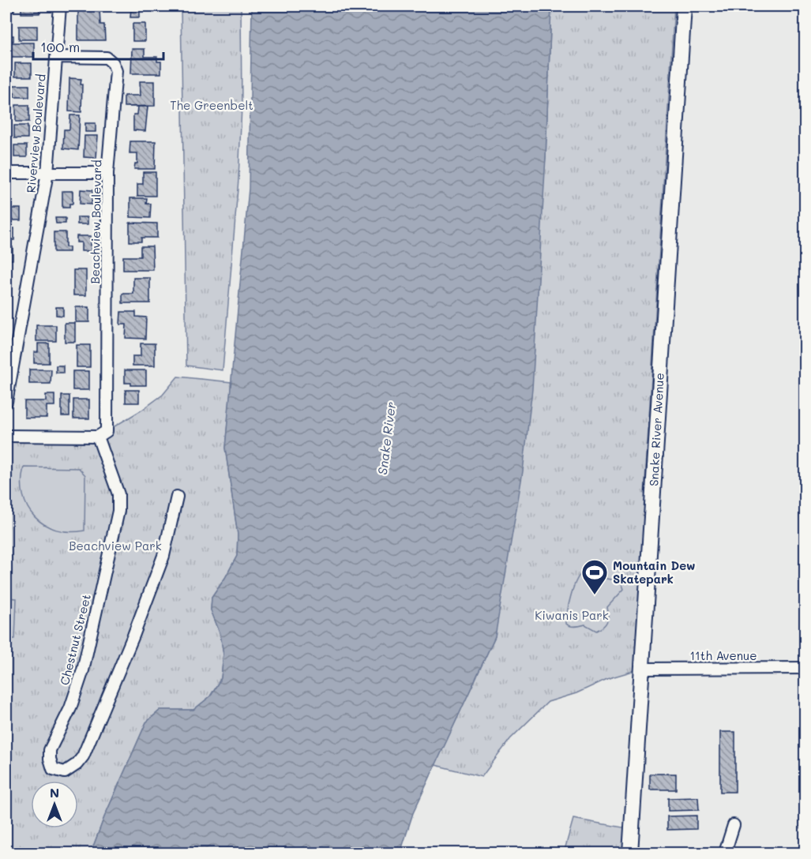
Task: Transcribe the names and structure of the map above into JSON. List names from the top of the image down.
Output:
{
  "streets": {
    "main road": ["Snake River Avenue"],
    "street": [
      "Riverview Boulevard",
      "Beachview Boulevard",
      "Chestnut Street",
      "11th Avenue"
    ]
  },
  "crossings": [
    ["Riverview Boulevard", "Beachview Boulevard"],
    ["Beachview Boulevard", "Chestnut Street"],
    ["Snake River Avenue", "11th Avenue"]
  ],
  "water": ["Snake River"],
  "parks": ["The Greenbelt", "Beachview Park", "Kiwanis Park"],
  "places": {
    "sports": ["Mountain Dew Skatepark"]
  },
  "scale_bar": "100 m",
  "north": "top"
}
